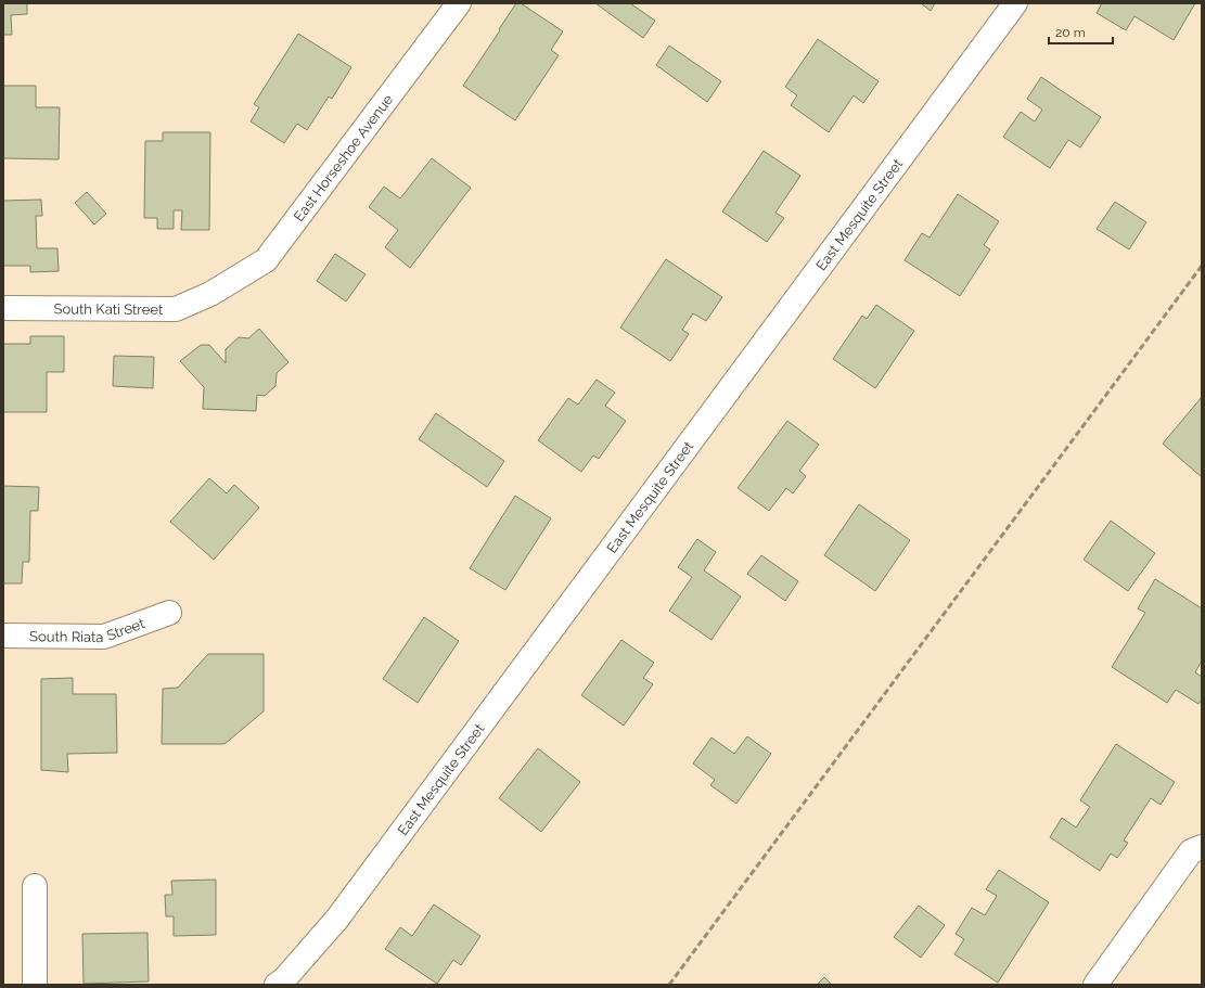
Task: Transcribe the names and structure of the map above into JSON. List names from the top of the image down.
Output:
{
  "streets": {
    "street": [
      "East Horseshoe Avenue",
      "East Mesquite Street",
      "South Kati Street",
      "South Riata Street"
    ]
  },
  "crossings": [
    ["East Horseshoe Avenue", "South Kati Street"]
  ],
  "scale_bar": "20 m"
}
